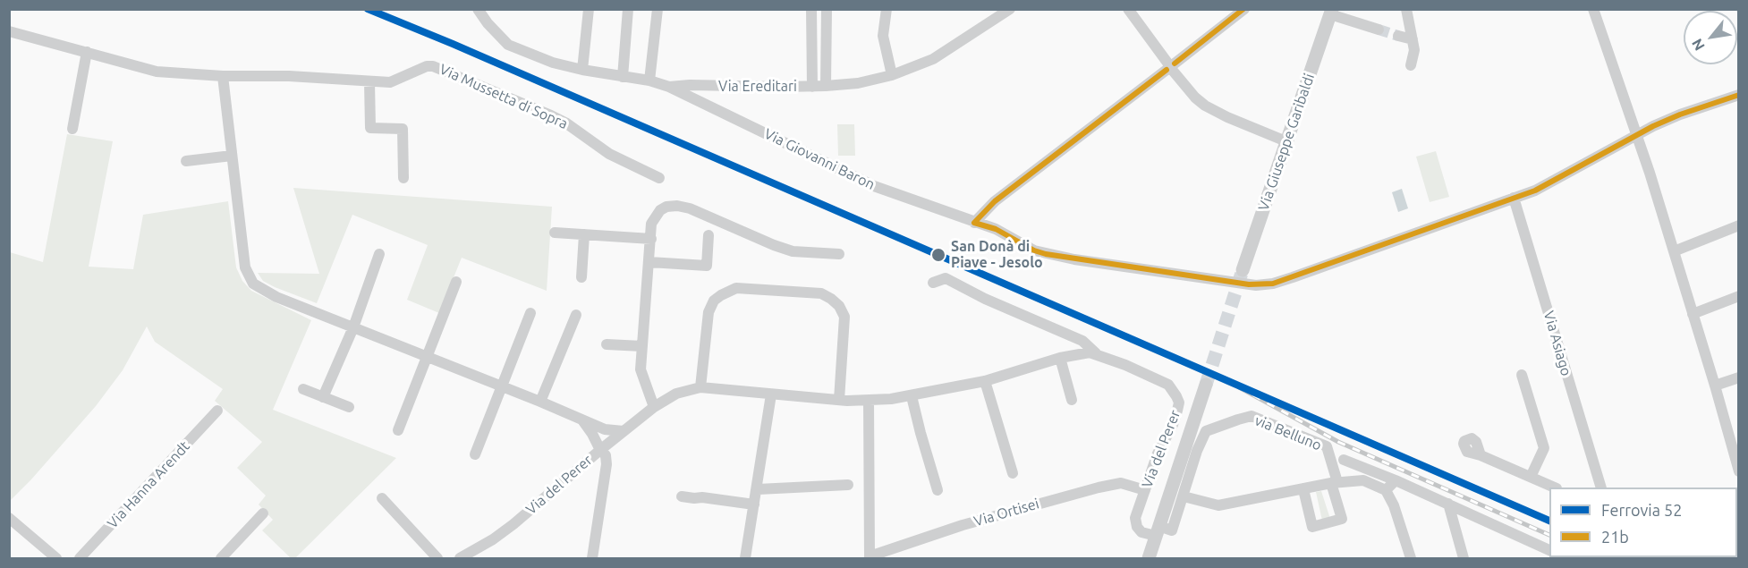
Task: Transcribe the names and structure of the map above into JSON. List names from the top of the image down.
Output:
{
  "streets": {
    "street": [
      "Via Ereditari",
      "Via Mussetta di Sopra",
      "Via Giuseppe Garibaldi",
      "Via Giovanni Baron",
      "Via Asiago",
      "via Belluno",
      "Via del Perer",
      "Via Hanna Arendt",
      "Via Ortisei"
    ]
  },
  "crossings": [
    ["Via Ereditari", "Via Giovanni Baron"],
    ["Via Giovanni Baron", "Via Asiago"],
    ["Via del Perer", "Via Ortisei"]
  ],
  "places": ["San Donà di Piave - Jesolo"],
  "lines": ["rail line 52", "transit line 21b"],
  "legend": ["Ferrovia 52", "21b"],
  "north": "bottom left"
}
